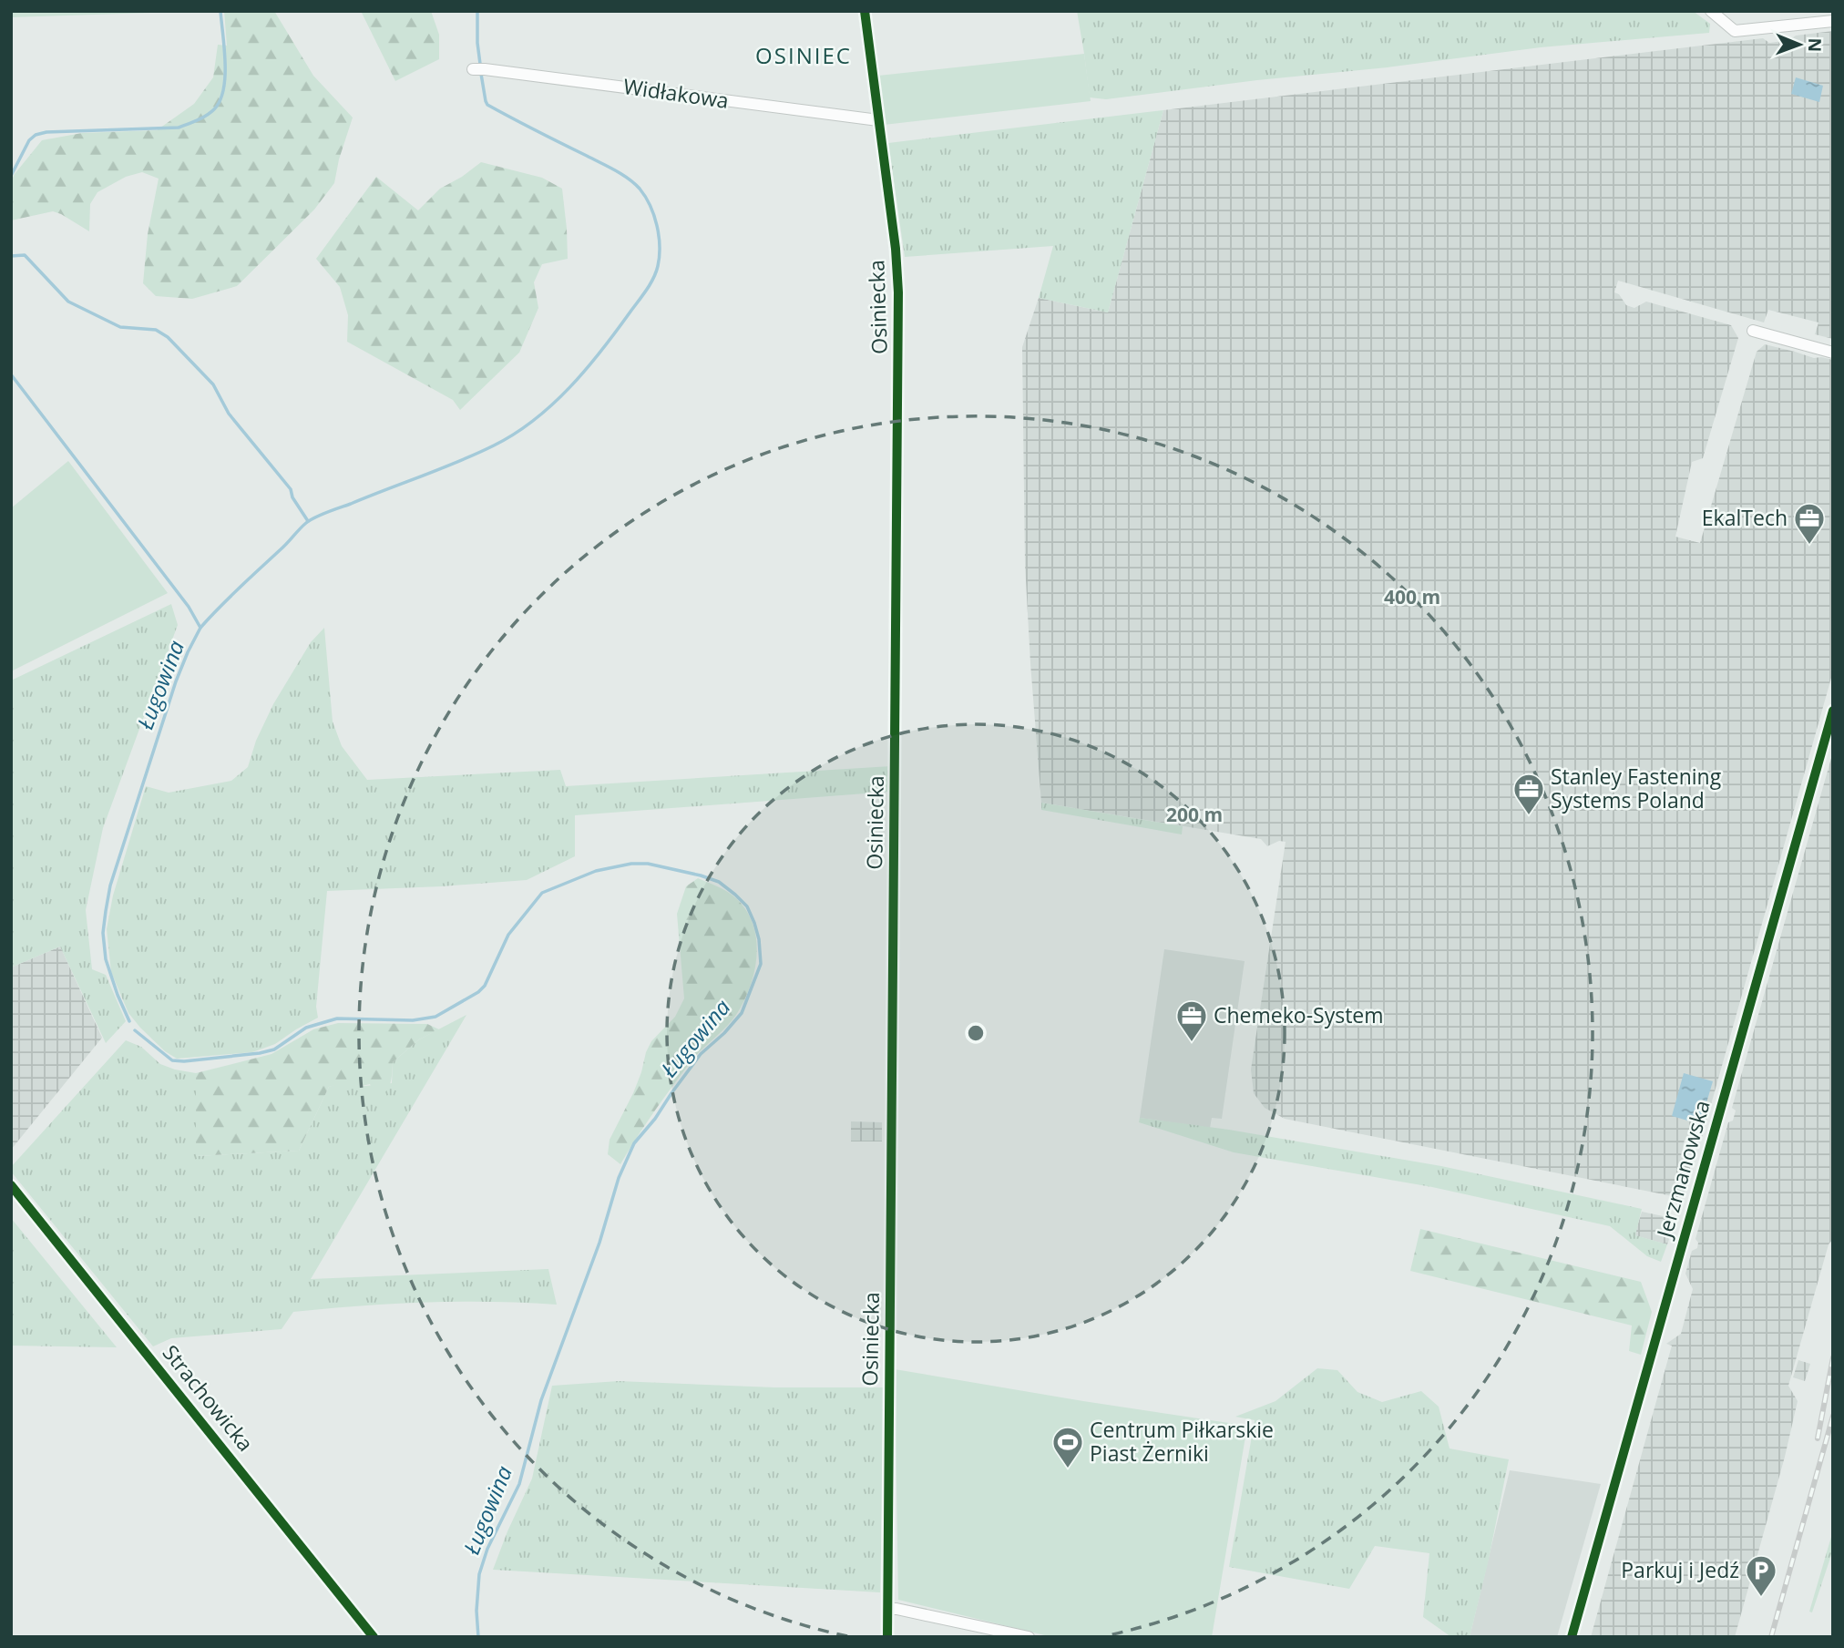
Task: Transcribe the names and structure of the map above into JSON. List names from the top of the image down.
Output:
{
  "streets": {
    "street": [
      "Widłakowa",
      "Osiniecka",
      "Jerzmanowska",
      "Strachowicka"
    ]
  },
  "crossings": [
    ["Widłakowa", "Osiniecka"]
  ],
  "districts": ["OSINIEC"],
  "water": ["Ługowina"],
  "places": {
    "office": ["EkalTech", "Stanley Fastening Systems Poland", "Chemeko-System"],
    "sports": ["Centrum Piłkarskie Piast Żerniki"],
    "parking": ["Parkuj i Jedź"]
  },
  "north": "right",
  "rings": ["400 m", "200 m"]
}
